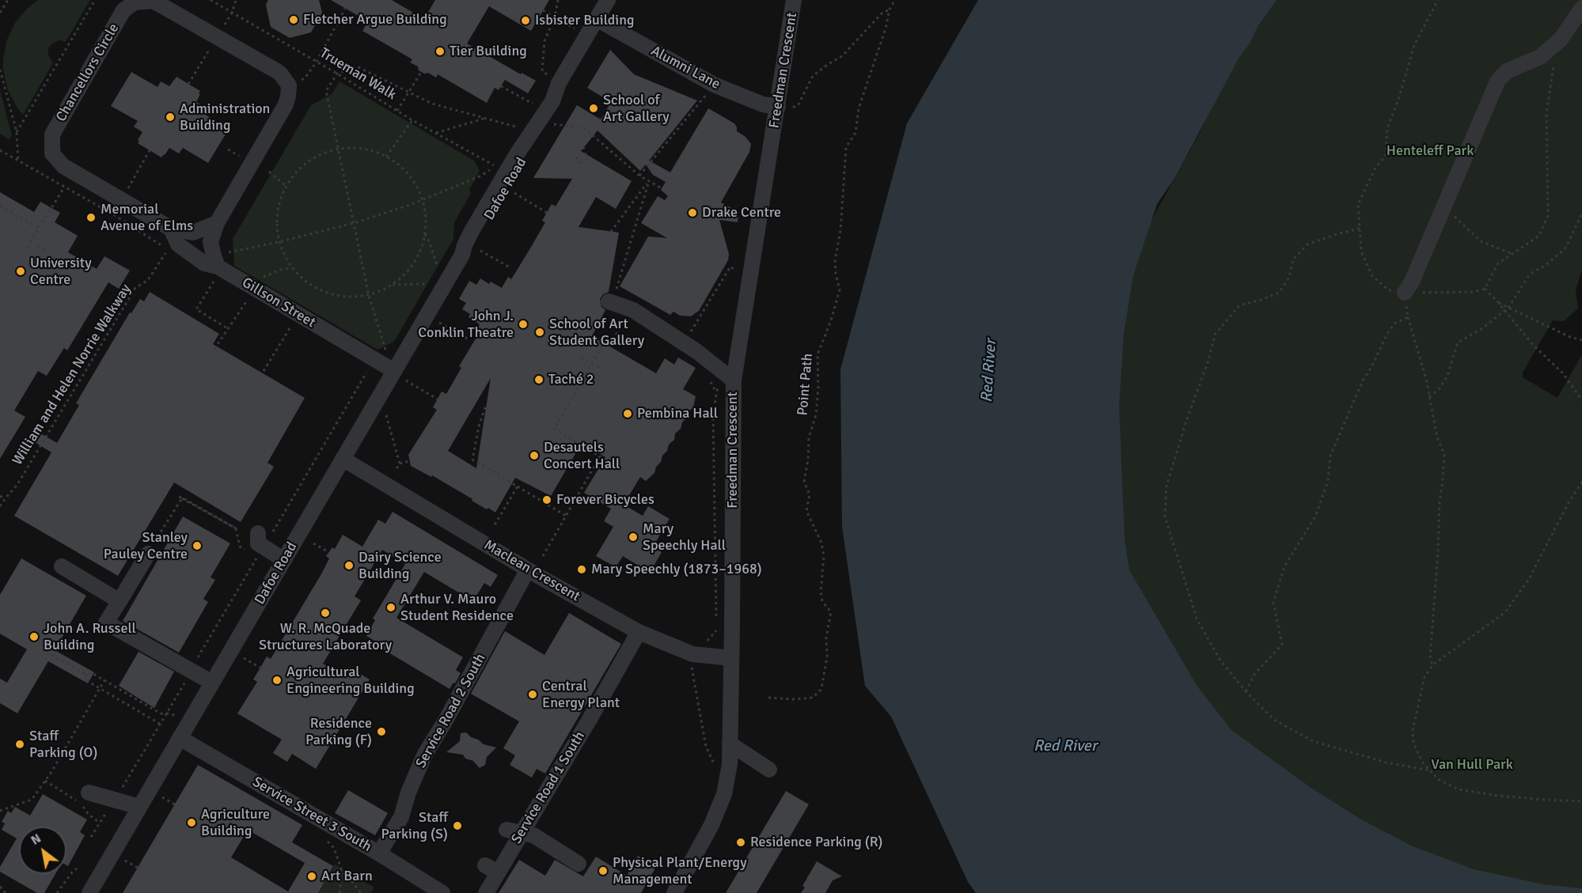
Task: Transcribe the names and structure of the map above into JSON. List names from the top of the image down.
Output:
{
  "streets": {
    "street": [
      "Alumni Lane",
      "Freedman Crescent",
      "Chancellors Circle",
      "Dafoe Road",
      "Gillson Street",
      "Maclean Crescent",
      "Service Road 2 South",
      "Service Road 1 South",
      "Service Street 3 South"
    ],
    "path": ["Trueman Walk", "William and Helen Norrie Walkway", "Point Path"]
  },
  "crossings": [
    ["Alumni Lane", "Freedman Crescent"],
    ["Alumni Lane", "Dafoe Road"],
    ["Freedman Crescent", "Maclean Crescent"],
    ["Chancellors Circle", "Gillson Street"],
    ["Dafoe Road", "Gillson Street"],
    ["Dafoe Road", "Maclean Crescent"],
    ["Dafoe Road", "Service Street 3 South"],
    ["Maclean Crescent", "Service Road 2 South"],
    ["Maclean Crescent", "Service Road 1 South"],
    ["Service Road 2 South", "Service Street 3 South"]
  ],
  "water": ["Red River"],
  "parks": ["Henteleff Park", "Van Hull Park"],
  "places": [
    "Fletcher Argue Building",
    "Isbister Building",
    "Tier Building",
    "School of Art Gallery",
    "Administration Building",
    "Drake Centre",
    "Memorial Avenue of Elms",
    "University Centre",
    "John J. Conklin Theatre",
    "School of Art Student Gallery",
    "Taché 2",
    "Pembina Hall",
    "Desautels Concert Hall",
    "Forever Bicycles",
    "Mary Speechly Hall",
    "Stanley Pauley Centre",
    "Dairy Science Building",
    "Mary Speechly (1873–1968)",
    "Arthur V. Mauro Student Residence",
    "W. R. McQuade Structures Laboratory",
    "John A. Russell Building",
    "Agricultural Engineering Building",
    "Central Energy Plant",
    "Residence Parking (F)",
    "Staff Parking (O)",
    "Agriculture Building",
    "Staff Parking (S)",
    "Residence Parking (R)",
    "Physical Plant/Energy Management",
    "Art Barn"
  ],
  "north": "top left"
}
